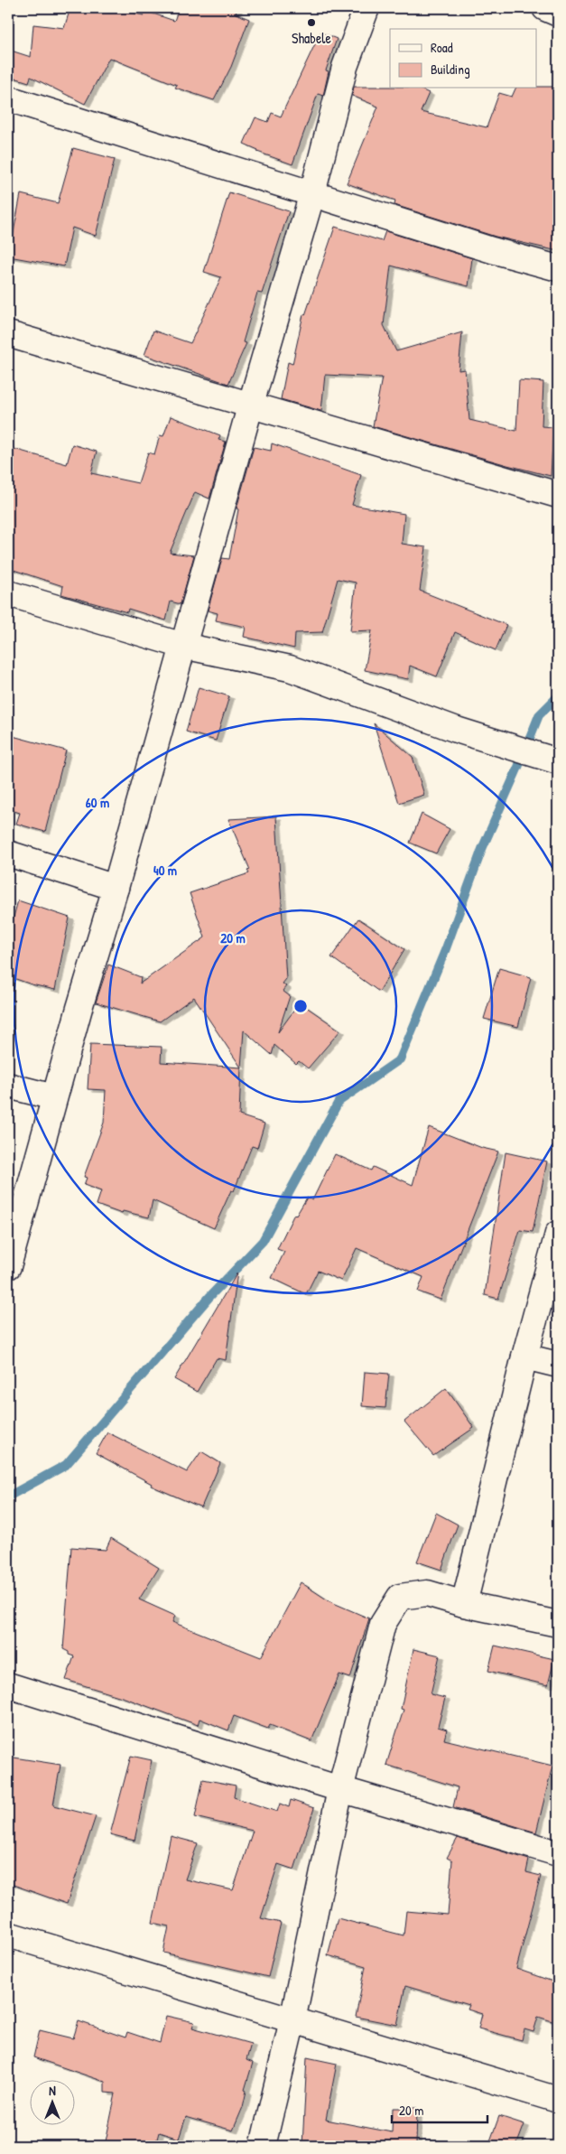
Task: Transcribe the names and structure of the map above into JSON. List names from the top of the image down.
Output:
{
  "places": ["Shabele"],
  "legend": ["Road", "Building"],
  "scale_bar": "20 m",
  "north": "top",
  "rings": ["60 m", "40 m", "20 m"]
}
